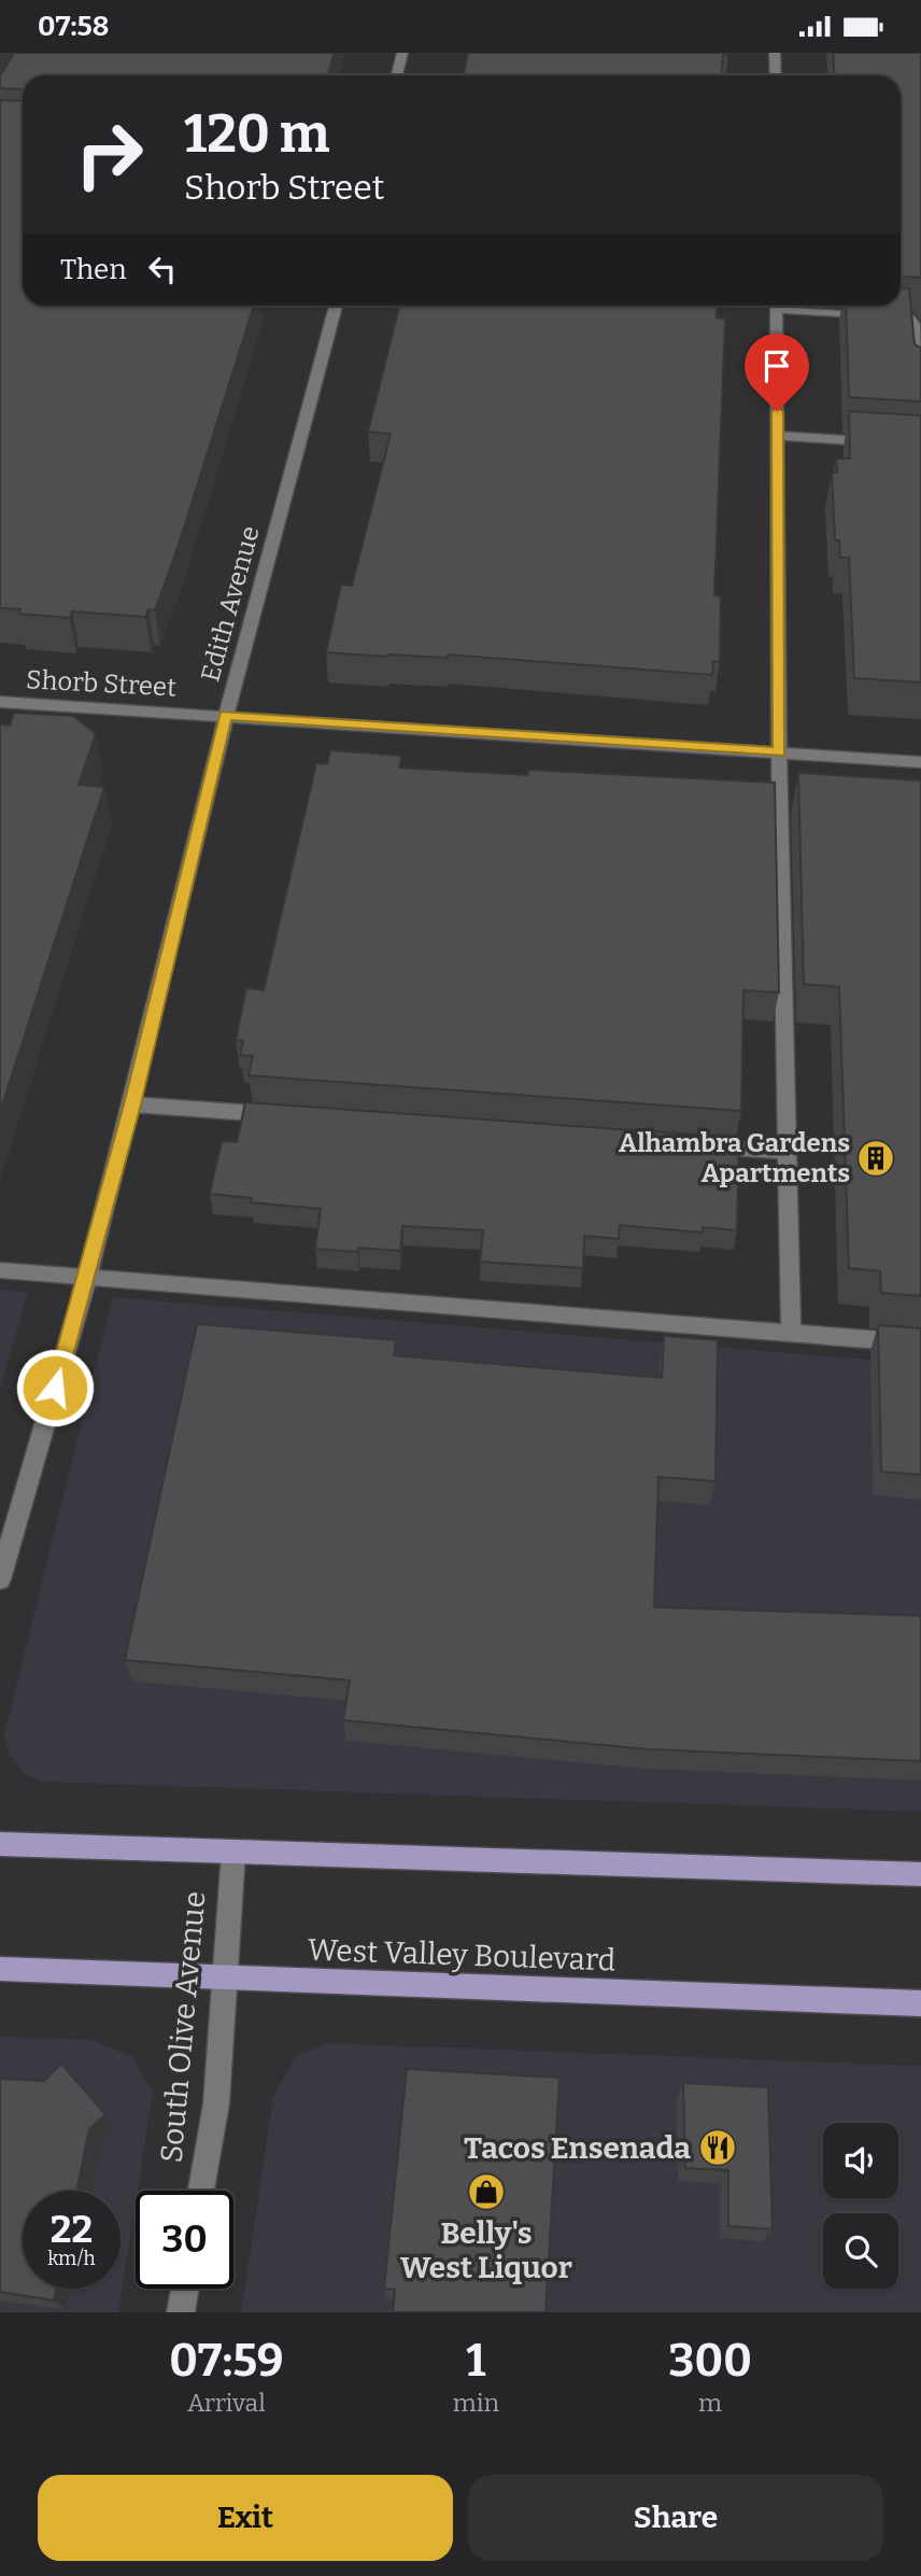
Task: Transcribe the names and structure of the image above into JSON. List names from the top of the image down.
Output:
{
  "streets": {
    "main road": ["West Valley Boulevard"],
    "street": ["Edith Avenue", "Shorb Street", "South Olive Avenue"]
  },
  "crossings": [
    ["Edith Avenue", "Shorb Street"],
    ["West Valley Boulevard", "South Olive Avenue"]
  ],
  "places": {
    "building": ["Alhambra Gardens Apartments"],
    "restaurant": ["Tacos Ensenada"],
    "shop": ["Belly's West Liquor"]
  },
  "page": {
    "status": "07:58",
    "turn": ["120 m", "Shorb Street"],
    "then": "Then",
    "speed": "22 km/h",
    "limit": "30",
    "eta": [
      "07:59",
      "Arrival",
      "1",
      "min",
      "300",
      "m"
    ],
    "buttons": ["Exit", "Share"]
  }
}
